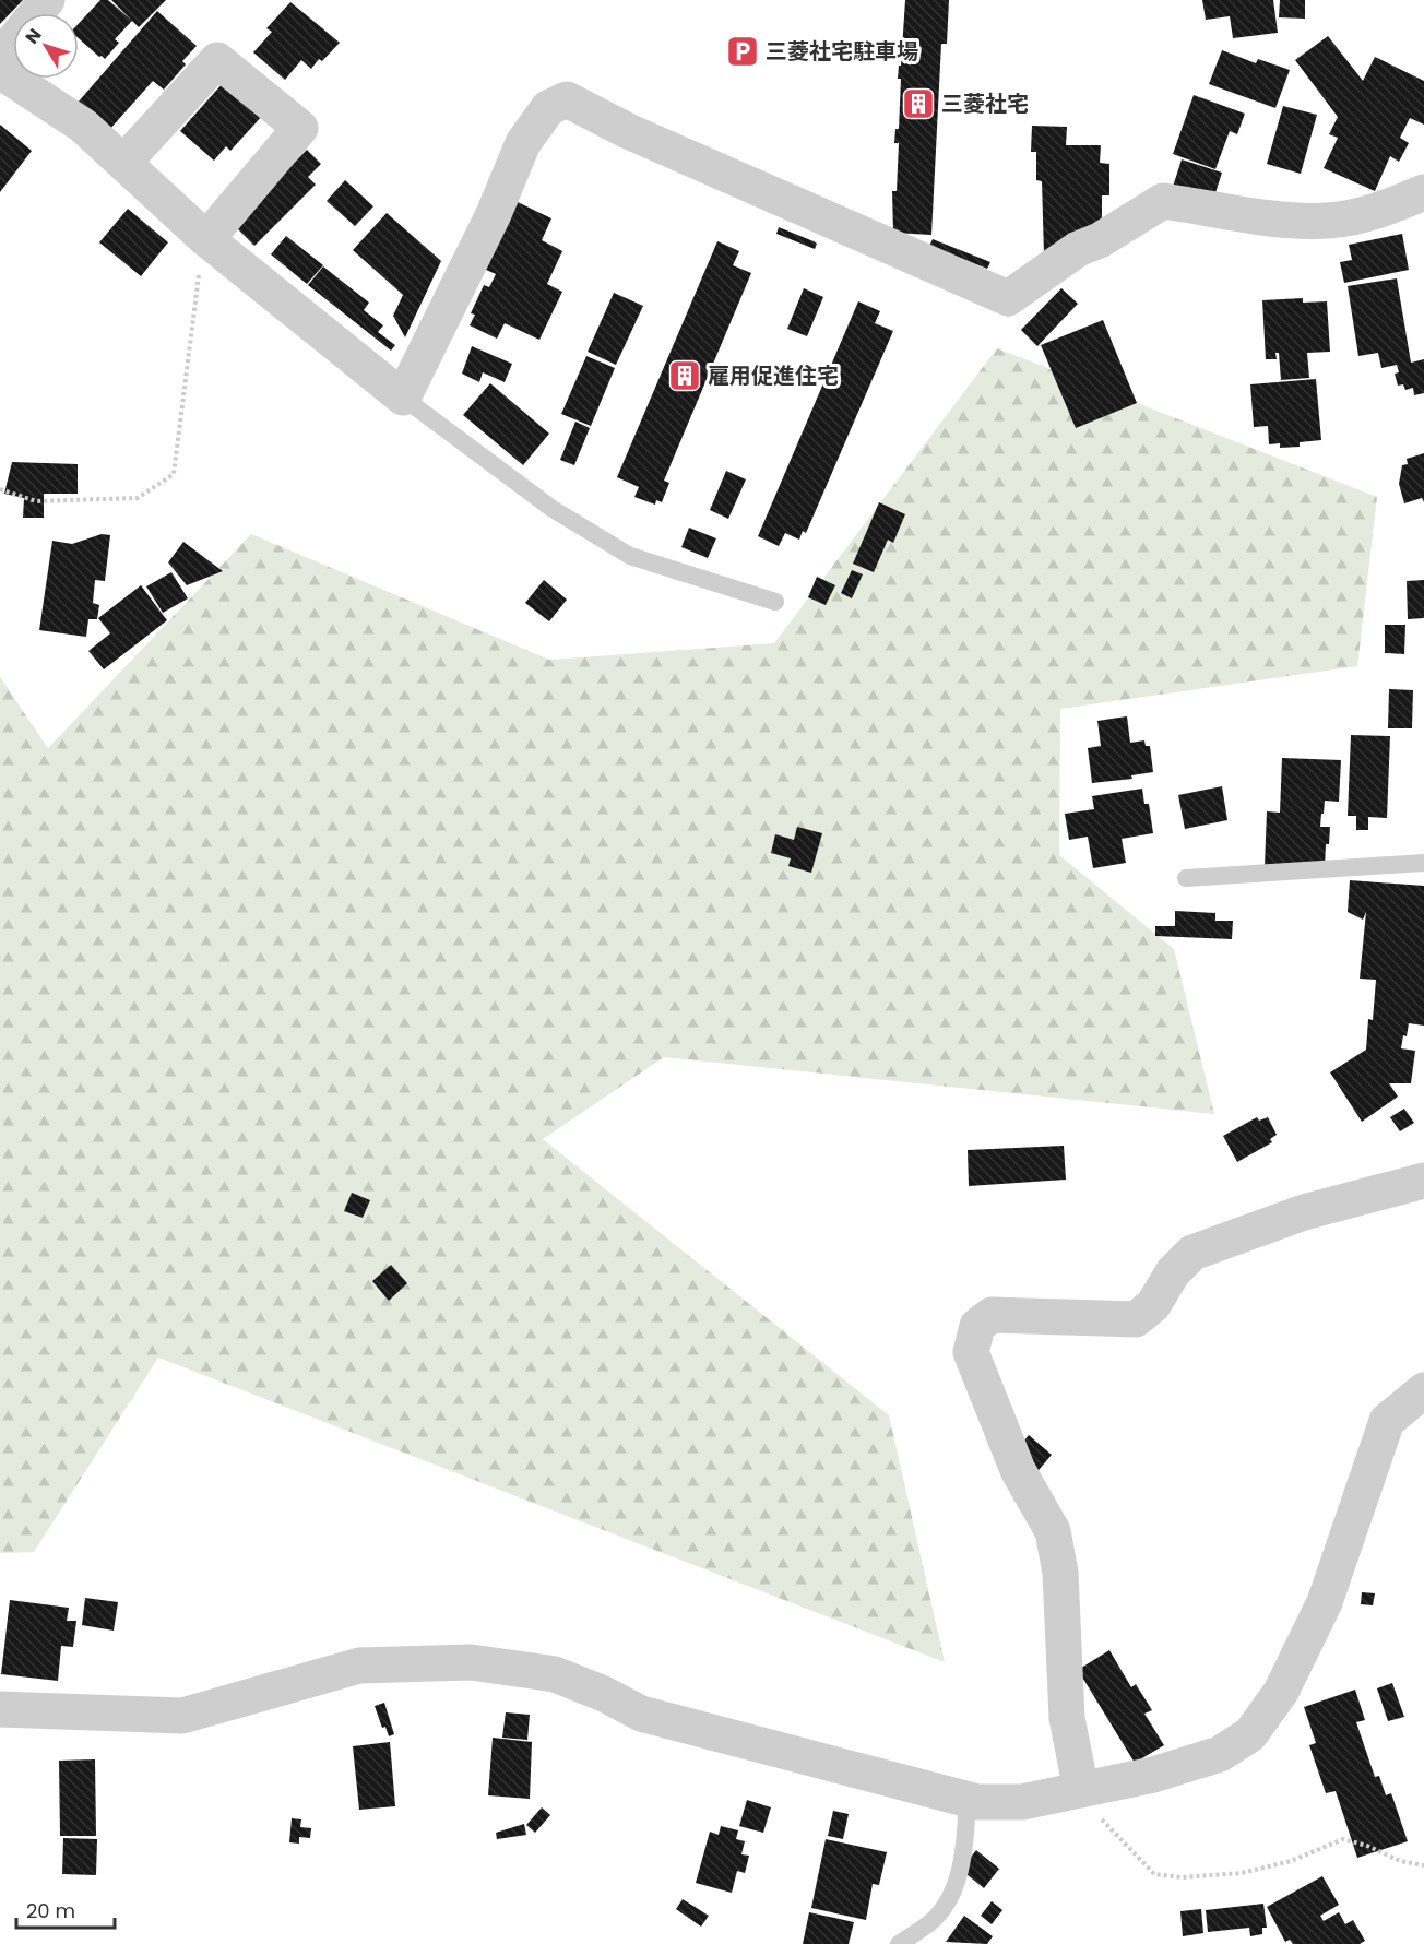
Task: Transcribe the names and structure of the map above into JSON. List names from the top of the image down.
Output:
{
  "places": {
    "parking": ["三菱社宅駐車場"],
    "building": ["三菱社宅", "雇用促進住宅"]
  },
  "scale_bar": "20 m",
  "north": "top left"
}
